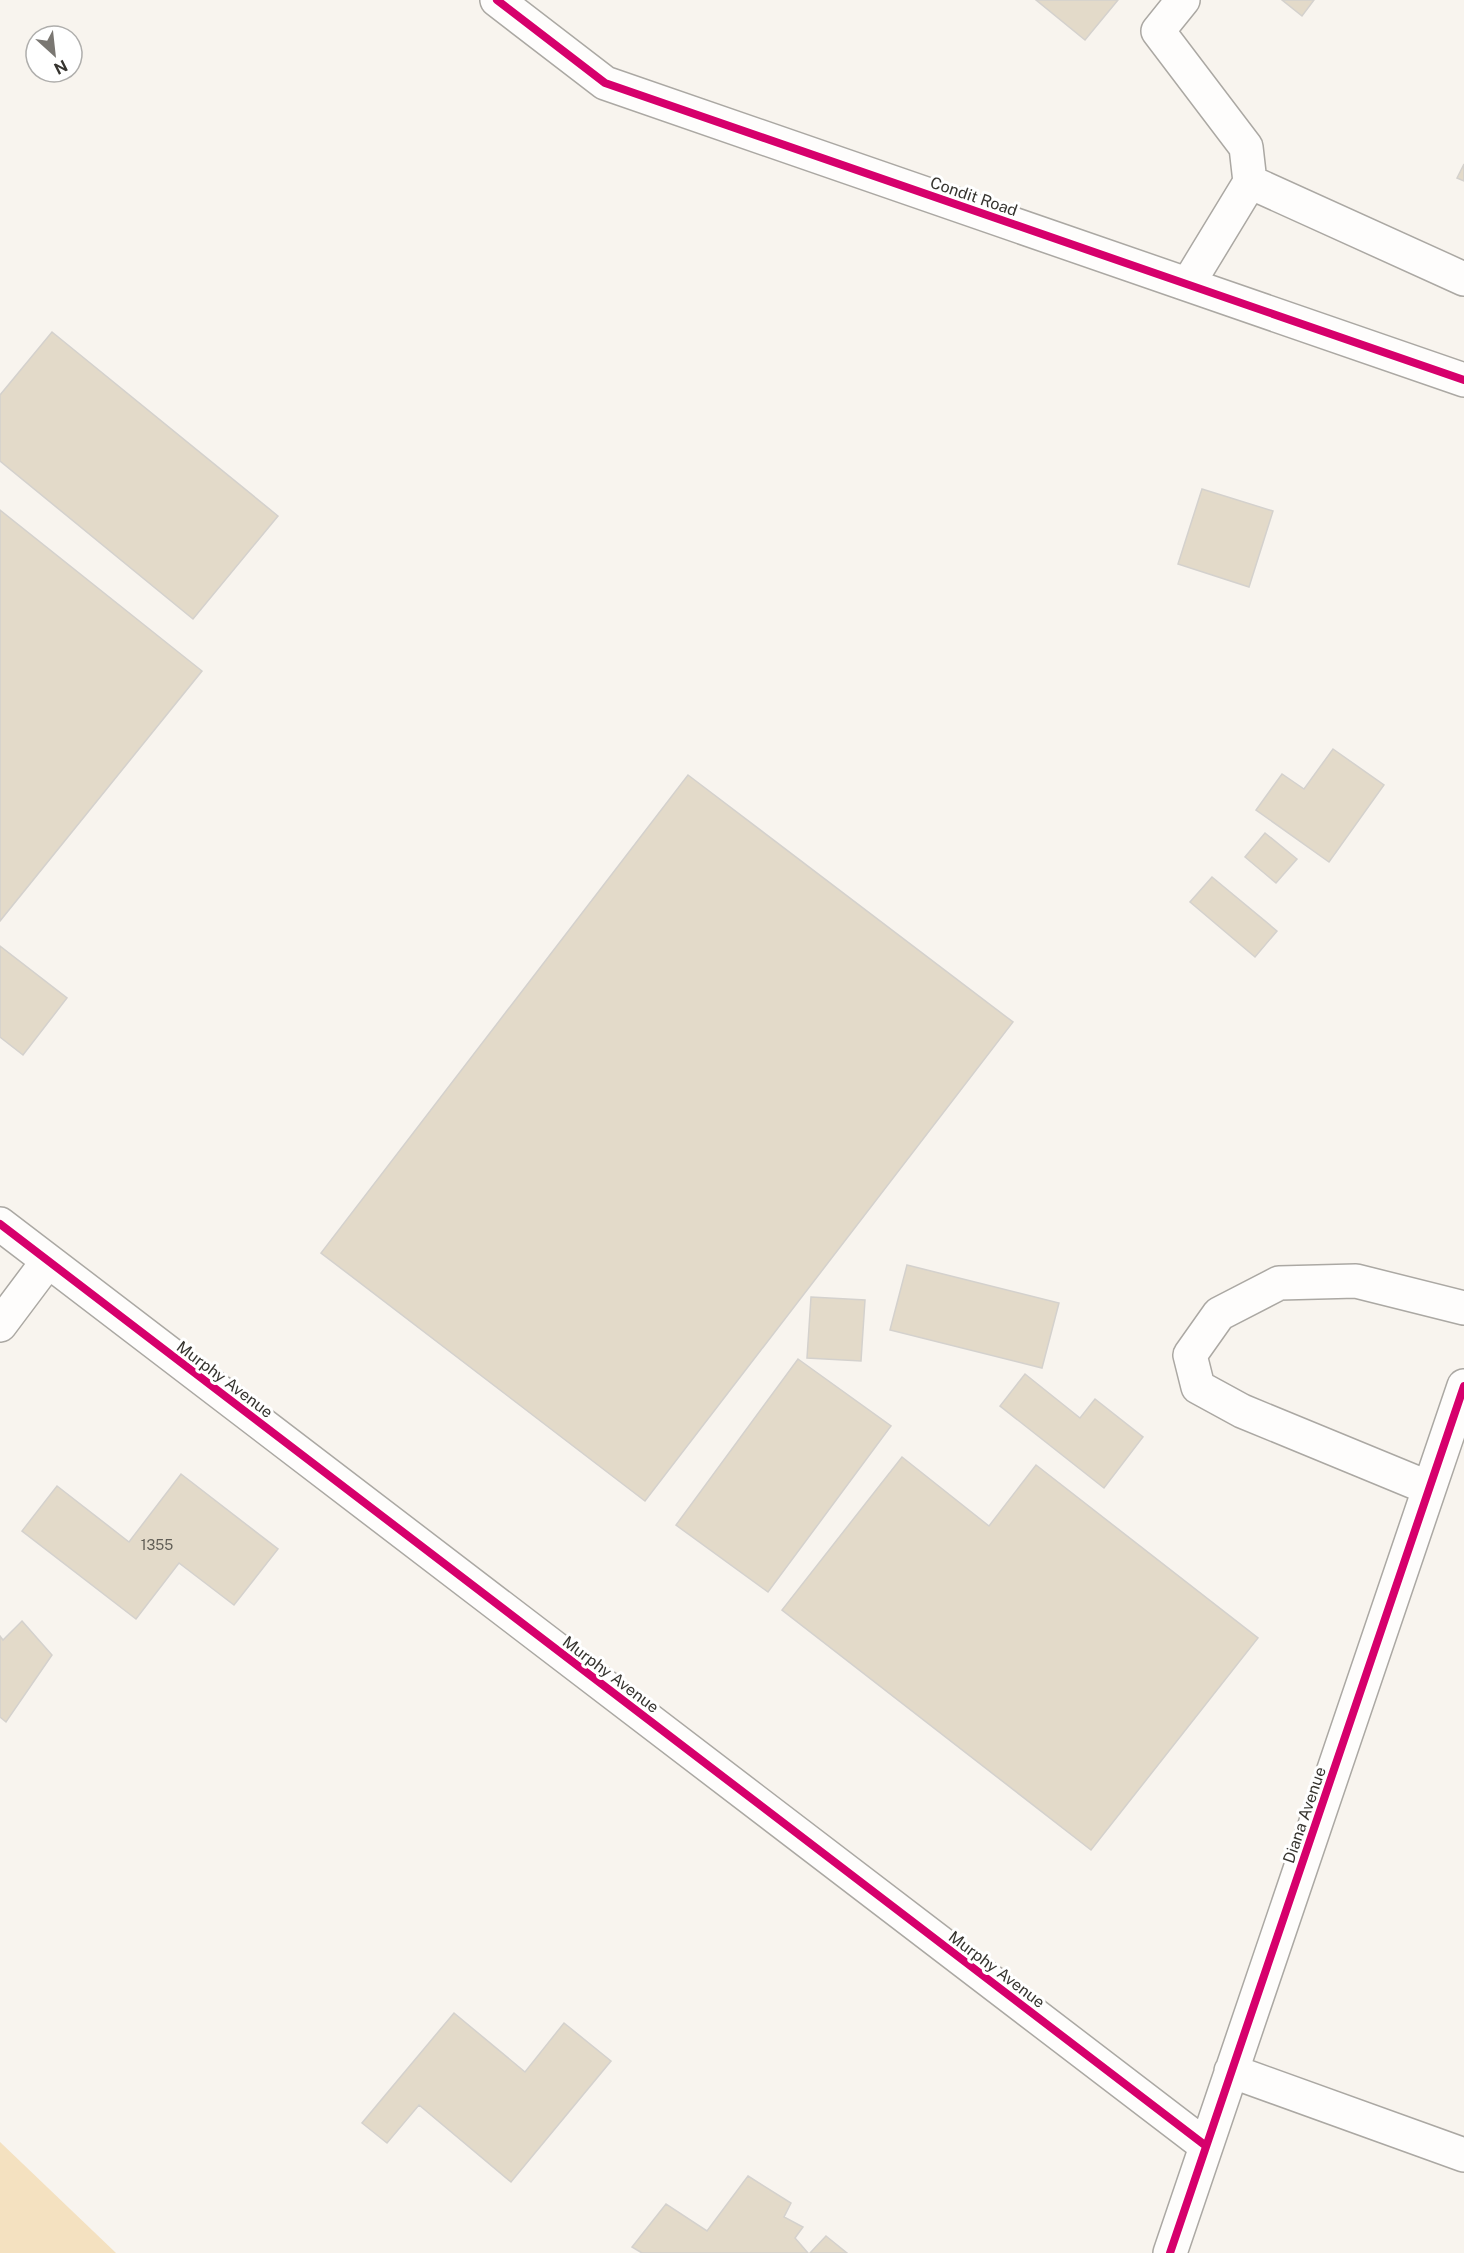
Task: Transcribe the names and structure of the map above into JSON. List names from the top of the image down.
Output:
{
  "streets": {
    "street": ["Condit Road", "Murphy Avenue", "Diana Avenue"]
  },
  "crossings": [
    ["Murphy Avenue", "Diana Avenue"]
  ],
  "house_numbers": ["1355"],
  "north": "bottom right"
}
